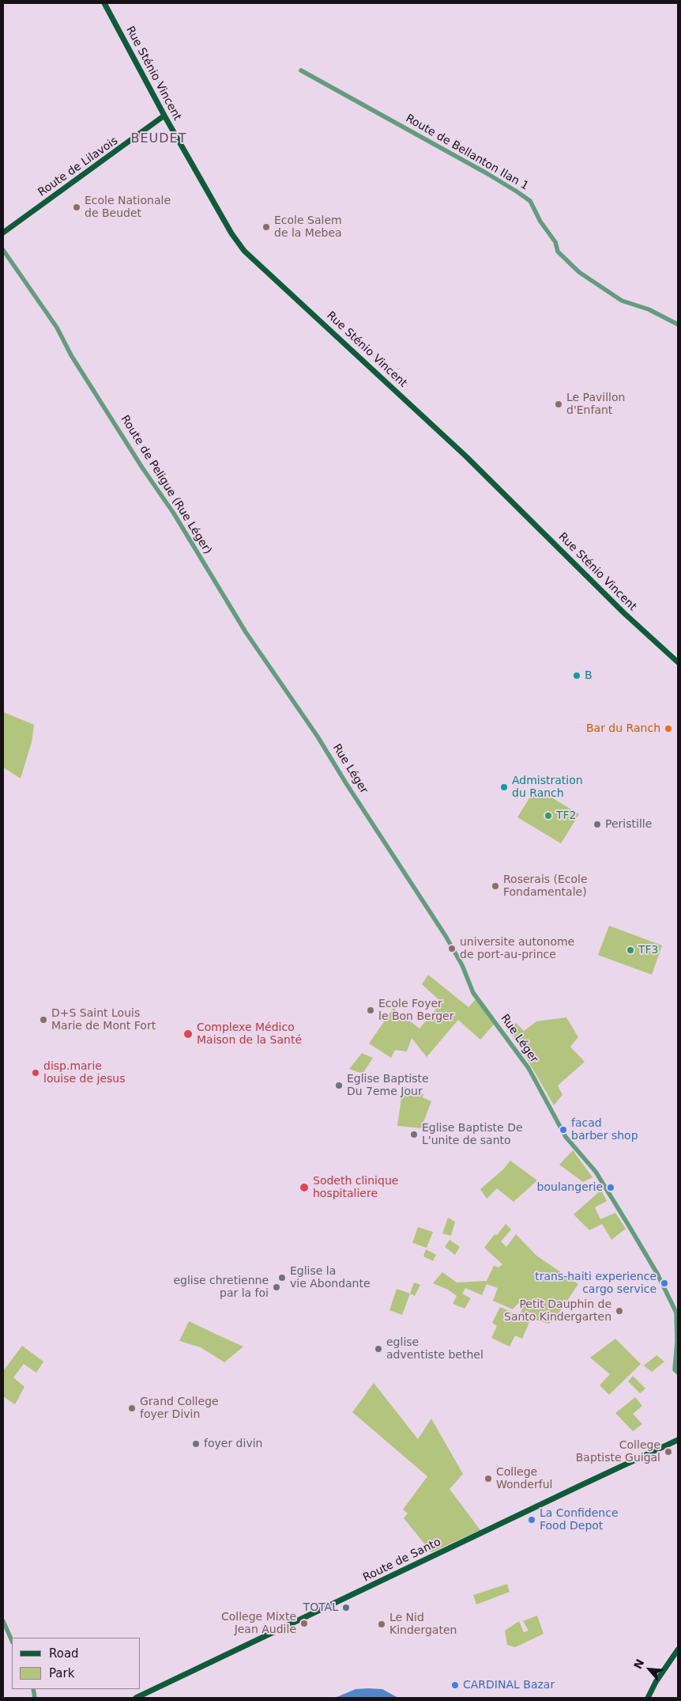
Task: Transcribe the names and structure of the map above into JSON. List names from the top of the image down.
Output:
{
  "streets": {
    "main road": ["Rue Sténio Vincent", "Route de Lilavois", "Route de Santo"],
    "street": ["Route de Bellanton Ilan 1", "Route de Peligue (Rue Léger)", "Rue Léger"]
  },
  "crossings": [
    ["Rue Sténio Vincent", "Route de Lilavois"],
    ["Route de Peligue (Rue Léger)", "Rue Léger"]
  ],
  "districts": ["BEUDET"],
  "places": [
    "Ecole Nationale de Beudet",
    "Ecole Salem de la Mebea",
    "Le Pavillon d'Enfant",
    "B",
    "Bar du Ranch",
    "Admistration du Ranch",
    "TF2",
    "Peristille",
    "Roserais (Ecole Fondamentale)",
    "universite autonome de port-au-prince",
    "TF3",
    "Ecole Foyer le Bon Berger",
    "D+S Saint Louis Marie de Mont Fort",
    "Complexe Médico Maison de la Santé",
    "disp.marie louise de jesus",
    "Eglise Baptiste Du 7eme Jour",
    "facad barber shop",
    "Eglise Baptiste De L'unite de santo",
    "Sodeth clinique hospitaliere",
    "boulangerie",
    "Eglise la vie Abondante",
    "trans-haiti experience cargo service",
    "eglise chretienne par la foi",
    "Petit Dauphin de Santo Kindergarten",
    "eglise adventiste bethel",
    "Grand College foyer Divin",
    "foyer divin",
    "College Baptiste Guigal",
    "College Wonderful",
    "La Confidence Food Depot",
    "TOTAL",
    "College Mixte Jean Audile",
    "Le Nid Kindergaten",
    "CARDINAL Bazar"
  ],
  "legend": ["Road", "Park"],
  "north": "top left"
}
